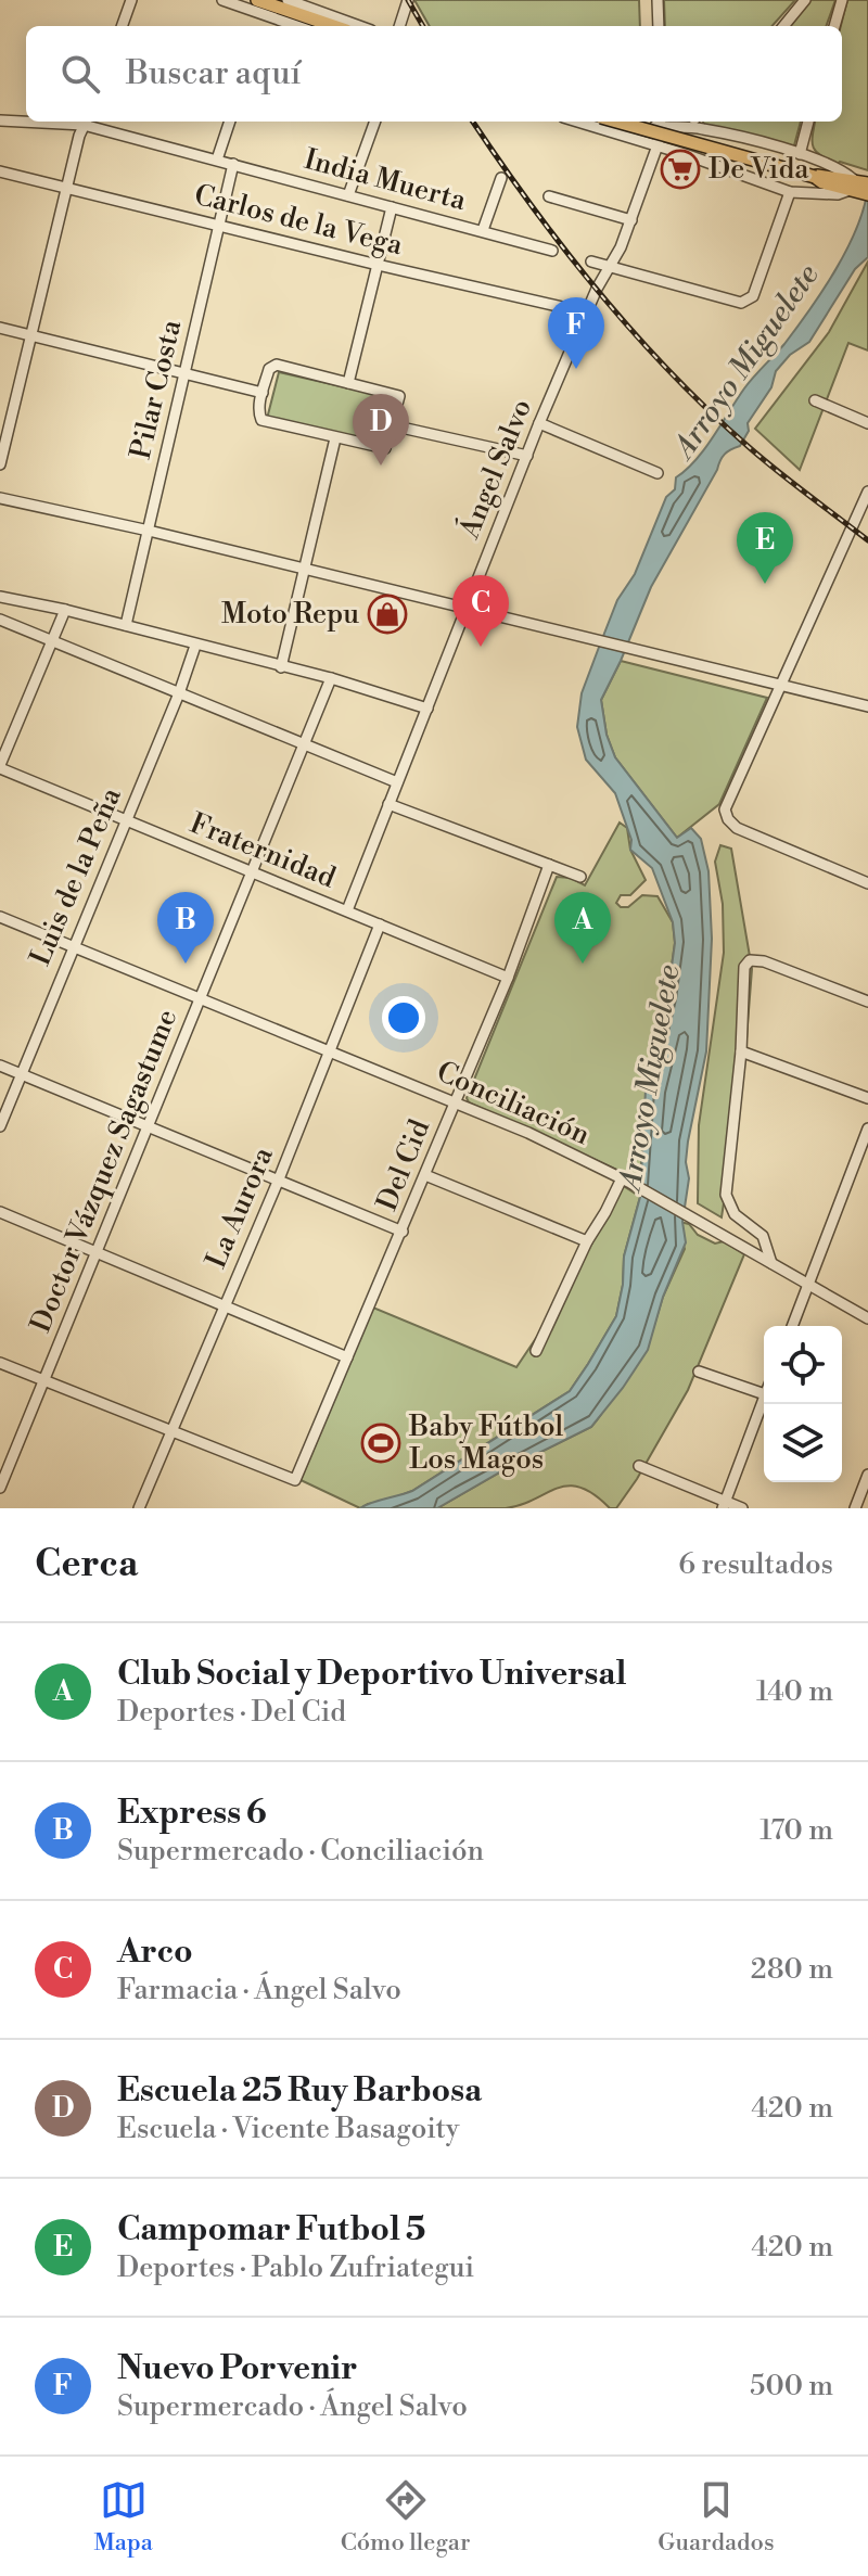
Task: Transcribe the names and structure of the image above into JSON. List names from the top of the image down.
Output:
{
  "streets": {
    "street": [
      "India Muerta",
      "Carlos de la Vega",
      "Pilar Costa",
      "Ángel Salvo",
      "Fraternidad",
      "Luis de la Peña",
      "Conciliación",
      "Del Cid",
      "Doctor Vázquez Sagastume",
      "La Aurora"
    ]
  },
  "crossings": [
    ["India Muerta", "Pilar Costa"],
    ["Carlos de la Vega", "Pilar Costa"],
    ["Carlos de la Vega", "Ángel Salvo"],
    ["Ángel Salvo", "Fraternidad"],
    ["Fraternidad", "Luis de la Peña"],
    ["Fraternidad", "Del Cid"],
    ["Fraternidad", "Doctor Vázquez Sagastume"],
    ["Fraternidad", "La Aurora"],
    ["Luis de la Peña", "Conciliación"],
    ["Conciliación", "Del Cid"],
    ["Conciliación", "Doctor Vázquez Sagastume"],
    ["Conciliación", "La Aurora"],
    ["Del Cid", "La Aurora"]
  ],
  "water": ["Arroyo Miguelete"],
  "places": {
    "supermarket": ["De Vida"],
    "shop": ["Moto Repu"],
    "sports": ["Baby Fútbol Los Magos"]
  },
  "page": {
    "search": "Buscar aquí",
    "pins": [
      "F",
      "D",
      "E",
      "C",
      "A",
      "B"
    ],
    "heading": ["Cerca", "6 resultados"],
    "list": [
      {
        "mark": "A",
        "name": "Club Social y Deportivo Universal",
        "note": "Deportes · Del Cid",
        "value": "140 m"
      },
      {
        "mark": "B",
        "name": "Express 6",
        "note": "Supermercado · Conciliación",
        "value": "170 m"
      },
      {
        "mark": "C",
        "name": "Arco",
        "note": "Farmacia · Ángel Salvo",
        "value": "280 m"
      },
      {
        "mark": "D",
        "name": "Escuela 25 Ruy Barbosa",
        "note": "Escuela · Vicente Basagoity",
        "value": "420 m"
      },
      {
        "mark": "E",
        "name": "Campomar Futbol 5",
        "note": "Deportes · Pablo Zufriategui",
        "value": "420 m"
      },
      {
        "mark": "F",
        "name": "Nuevo Porvenir",
        "note": "Supermercado · Ángel Salvo",
        "value": "500 m"
      }
    ],
    "nav": ["Mapa", "Cómo llegar", "Guardados"]
  }
}
